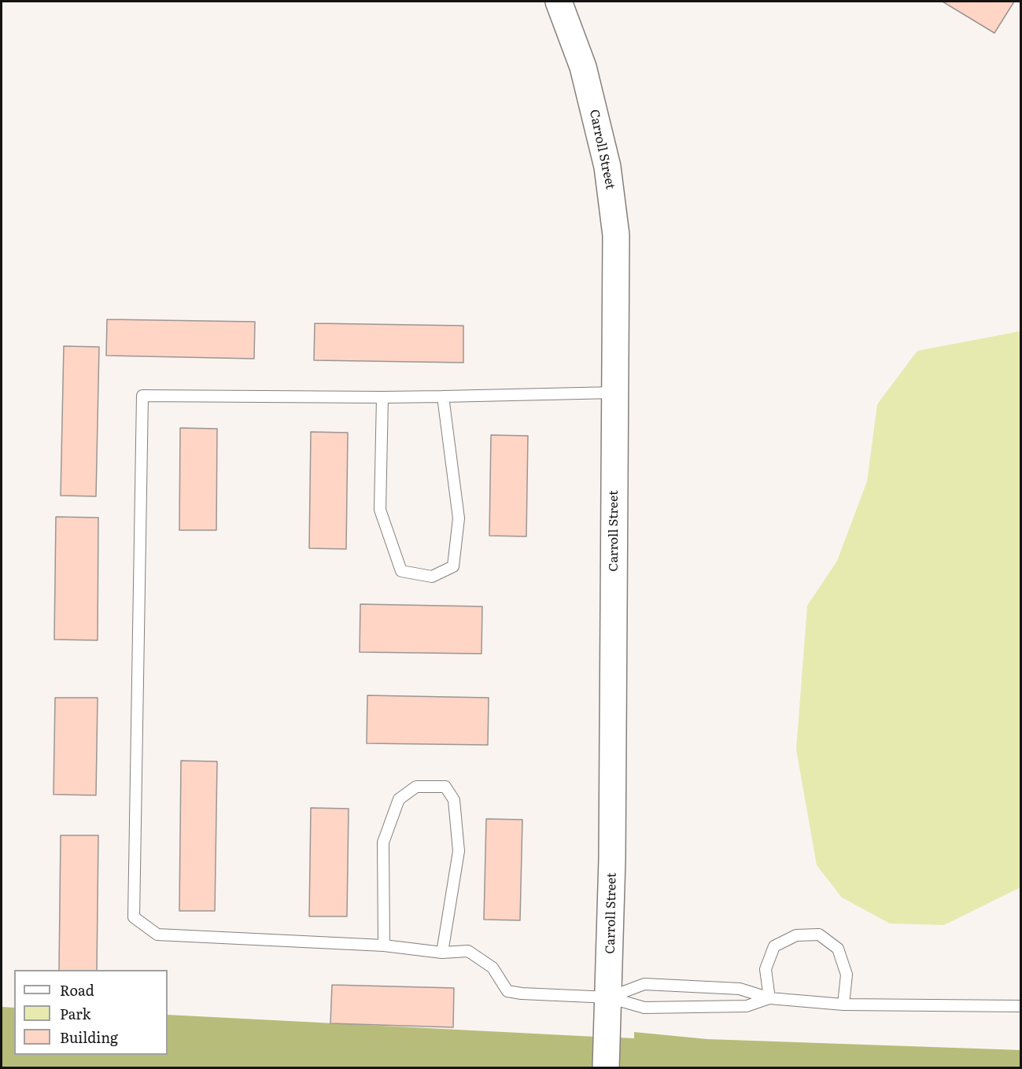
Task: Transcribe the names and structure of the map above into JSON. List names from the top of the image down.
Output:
{
  "streets": {
    "main road": ["Carroll Street"]
  },
  "legend": ["Road", "Park", "Building"]
}
